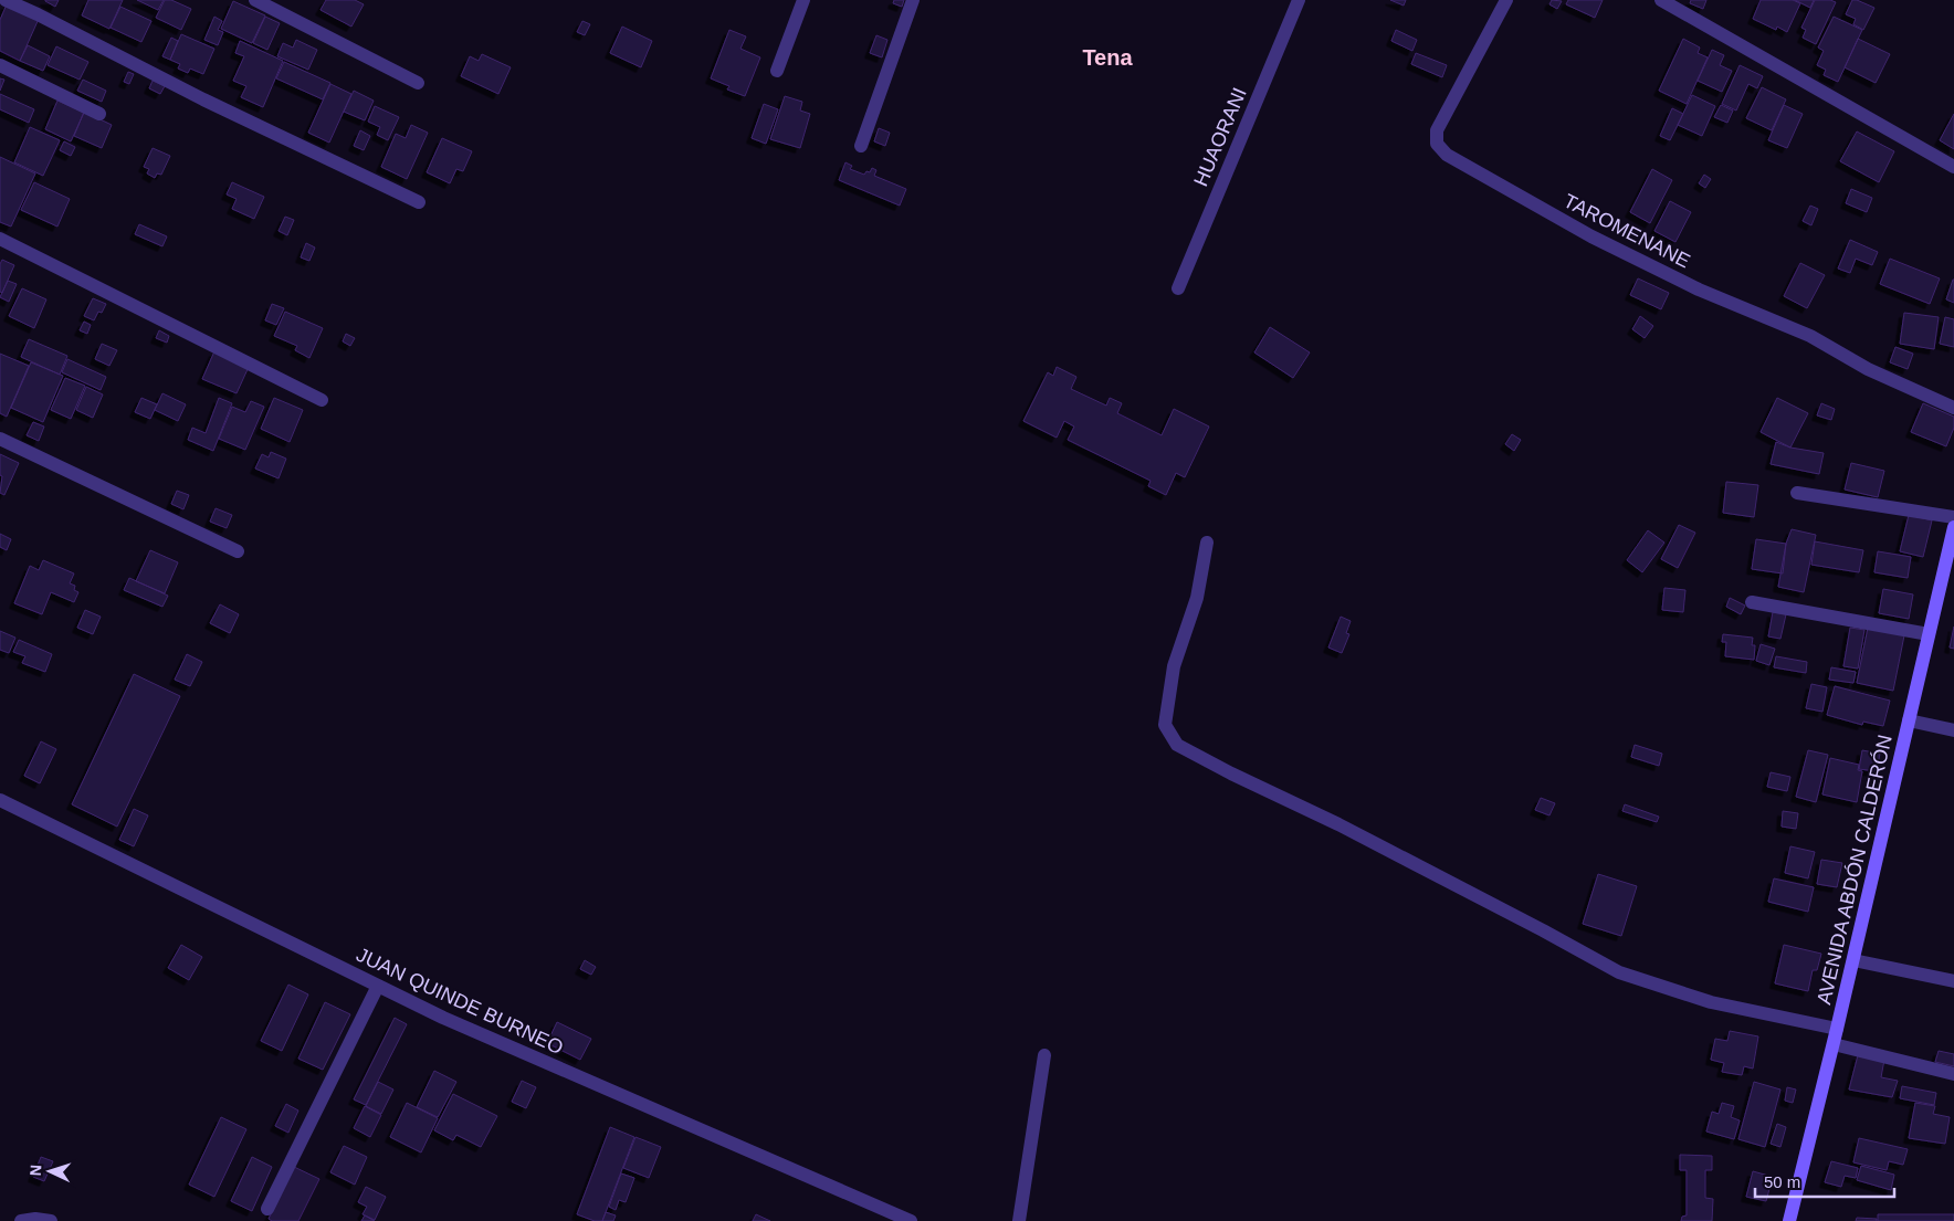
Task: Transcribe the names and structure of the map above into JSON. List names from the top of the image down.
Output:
{
  "streets": {
    "street": [
      "HUAORANI",
      "TAROMENANE",
      "AVENIDA ABDÓN CALDERÓN",
      "JUAN QUINDE BURNEO"
    ]
  },
  "districts": ["Tena"],
  "scale_bar": "50 m",
  "north": "left"
}
